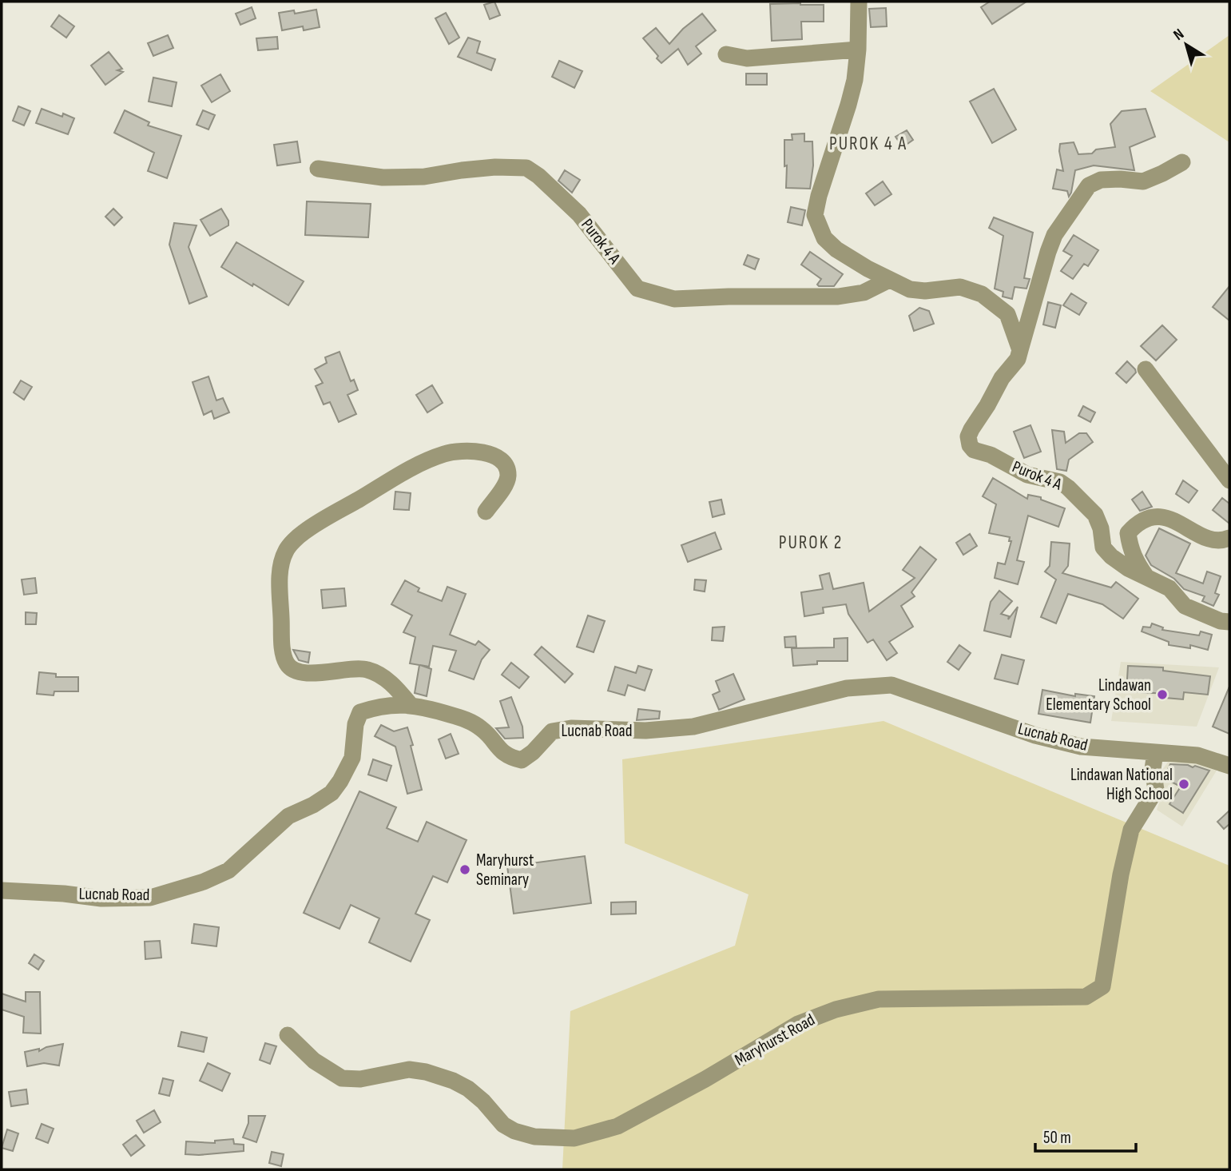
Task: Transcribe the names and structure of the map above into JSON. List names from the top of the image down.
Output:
{
  "streets": {
    "street": ["Purok 4 A", "Lucnab Road", "Maryhurst Road"]
  },
  "crossings": [
    ["Lucnab Road", "Maryhurst Road"]
  ],
  "districts": ["PUROK 4 A", "PUROK 2"],
  "places": ["Lindawan Elementary School", "Lindawan National High School", "Maryhurst Seminary"],
  "scale_bar": "50 m",
  "north": "top left"
}
